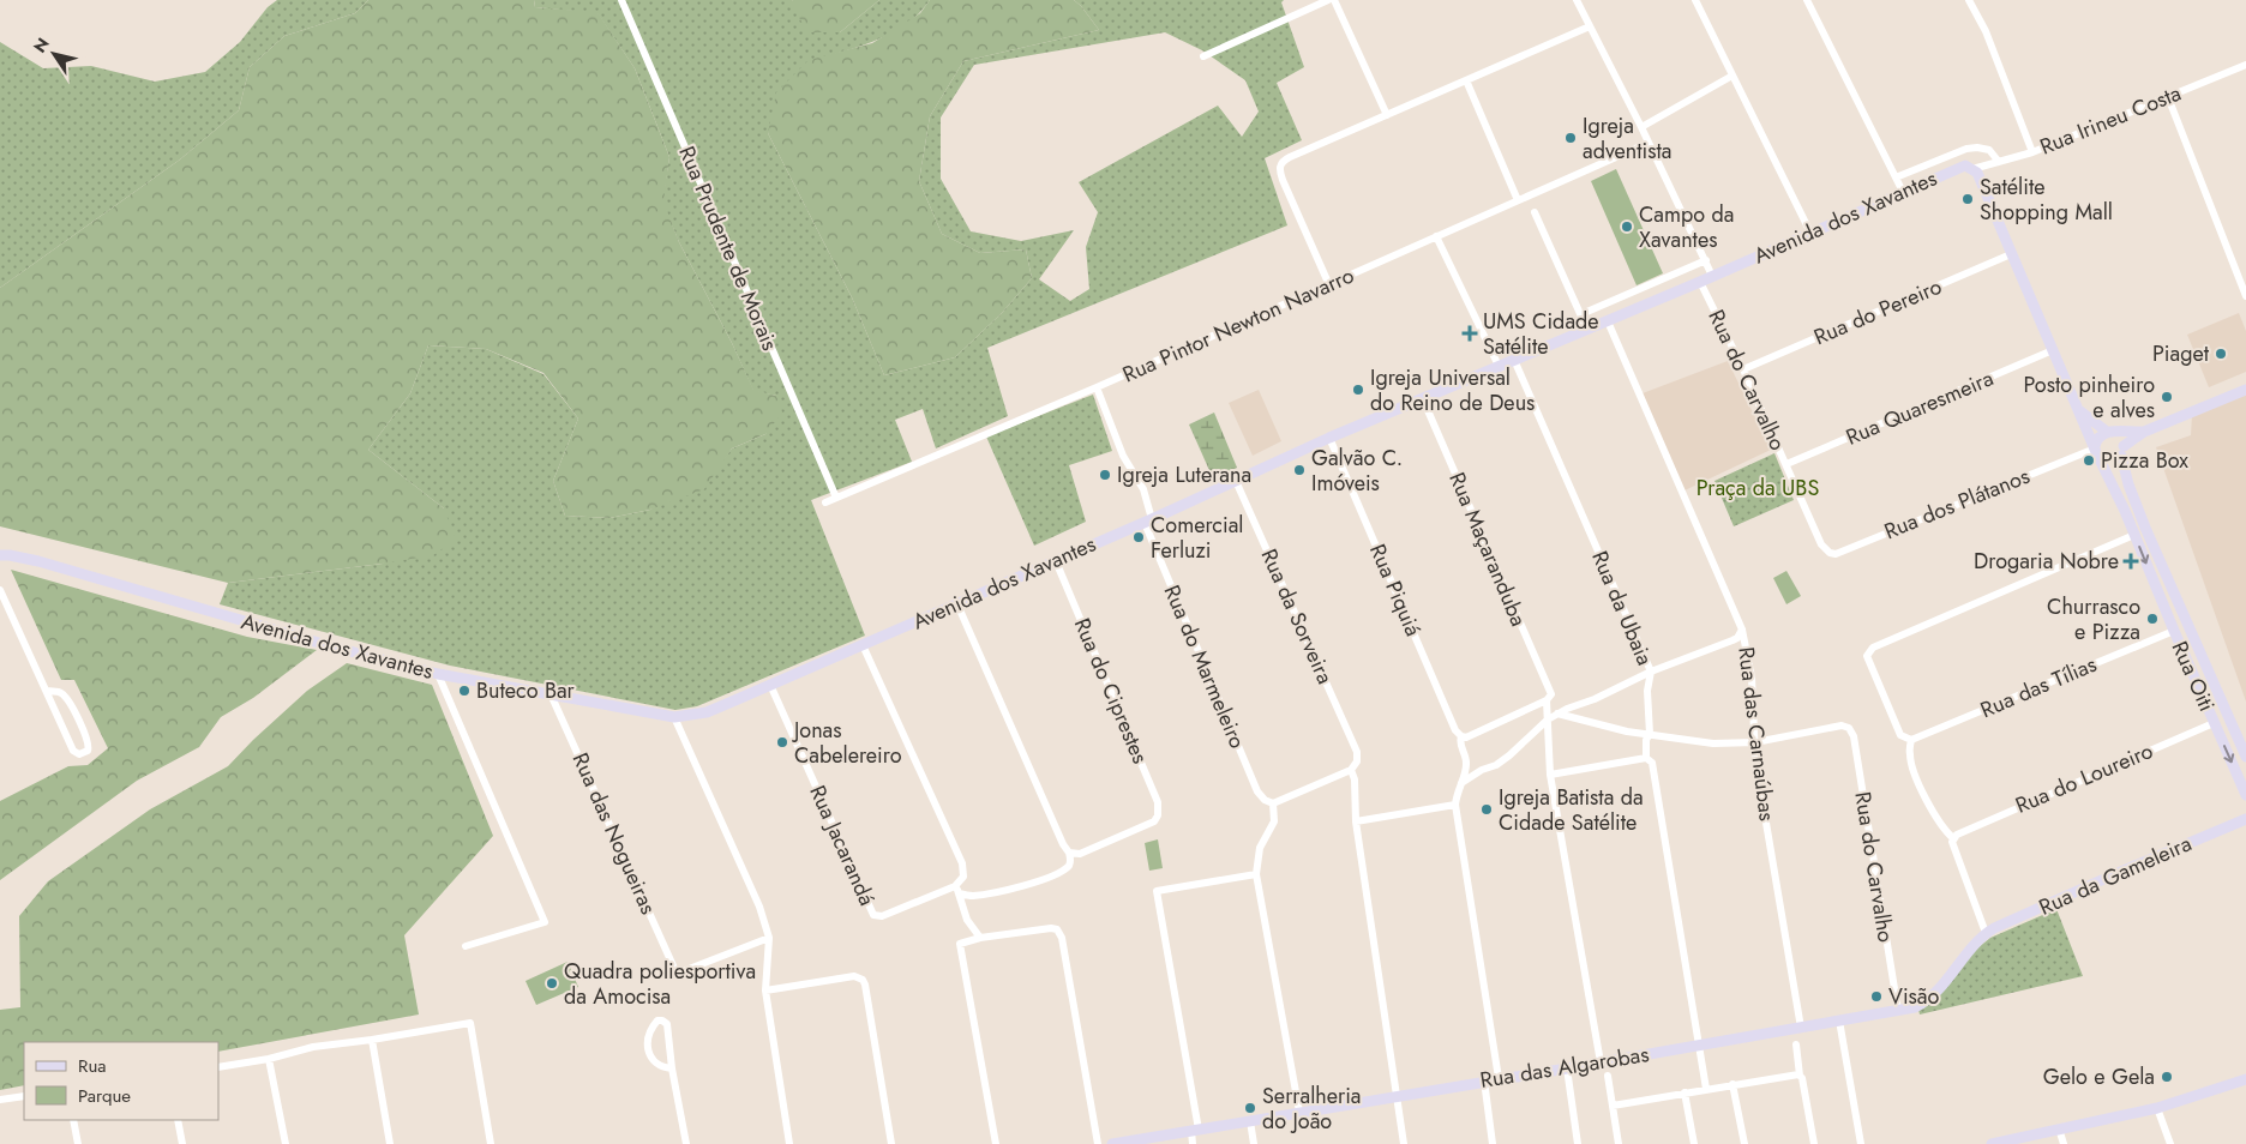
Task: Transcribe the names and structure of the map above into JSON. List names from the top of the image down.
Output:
{
  "streets": {
    "main road": [
      "Avenida dos Xavantes",
      "Rua Oiti",
      "Rua da Gameleira",
      "Rua das Algarobas"
    ],
    "street": [
      "Rua Irineu Costa",
      "Rua Prudente de Morais",
      "Rua do Pereiro",
      "Rua Pintor Newton Navarro",
      "Rua do Carvalho",
      "Rua Quaresmeira",
      "Rua dos Plátanos",
      "Rua Maçaranduba",
      "Rua Piquiá",
      "Rua da Ubaia",
      "Rua da Sorveira",
      "Rua do Marmeleiro",
      "Rua das Tílias",
      "Rua do Ciprestes",
      "Rua das Carnaúbas",
      "Rua do Loureiro",
      "Rua das Nogueiras",
      "Rua Jacarandá"
    ]
  },
  "crossings": [
    ["Rua Irineu Costa", "Avenida dos Xavantes"],
    ["Rua Irineu Costa", "Rua Oiti"],
    ["Avenida dos Xavantes", "Rua do Carvalho"],
    ["Avenida dos Xavantes", "Rua Maçaranduba"],
    ["Avenida dos Xavantes", "Rua Piquiá"],
    ["Avenida dos Xavantes", "Rua da Ubaia"],
    ["Avenida dos Xavantes", "Rua da Sorveira"],
    ["Avenida dos Xavantes", "Rua do Marmeleiro"],
    ["Avenida dos Xavantes", "Rua Oiti"],
    ["Avenida dos Xavantes", "Rua do Ciprestes"],
    ["Avenida dos Xavantes", "Rua das Carnaúbas"],
    ["Avenida dos Xavantes", "Rua das Nogueiras"],
    ["Avenida dos Xavantes", "Rua Jacarandá"],
    ["Rua Prudente de Morais", "Rua Pintor Newton Navarro"],
    ["Rua do Pereiro", "Rua do Carvalho"],
    ["Rua do Pereiro", "Rua Oiti"],
    ["Rua Pintor Newton Navarro", "Rua do Marmeleiro"],
    ["Rua do Carvalho", "Rua Quaresmeira"],
    ["Rua do Carvalho", "Rua dos Plátanos"],
    ["Rua do Carvalho", "Rua das Carnaúbas"],
    ["Rua do Carvalho", "Rua das Algarobas"],
    ["Rua Quaresmeira", "Rua Oiti"],
    ["Rua dos Plátanos", "Rua Oiti"],
    ["Rua da Ubaia", "Rua das Algarobas"],
    ["Rua Oiti", "Rua das Tílias"],
    ["Rua Oiti", "Rua do Loureiro"],
    ["Rua das Carnaúbas", "Rua das Algarobas"],
    ["Rua da Gameleira", "Rua das Algarobas"]
  ],
  "parks": ["Praça da UBS"],
  "places": {
    "other": [
      "Igreja adventista",
      "Satélite Shopping Mall",
      "Campo da Xavantes",
      "Piaget",
      "Igreja Universal do Reino de Deus",
      "Posto pinheiro e alves",
      "Pizza Box",
      "Galvão C. Imóveis",
      "Igreja Luterana",
      "Comercial Ferluzi",
      "Churrasco e Pizza",
      "Buteco Bar",
      "Jonas Cabelereiro",
      "Igreja Batista da Cidade Satélite",
      "Quadra poliesportiva da Amocisa",
      "Visão",
      "Gelo e Gela",
      "Serralheria do João"
    ],
    "health": ["UMS Cidade Satélite", "Drogaria Nobre"]
  },
  "legend": ["Rua", "Parque"],
  "north": "top left"
}
